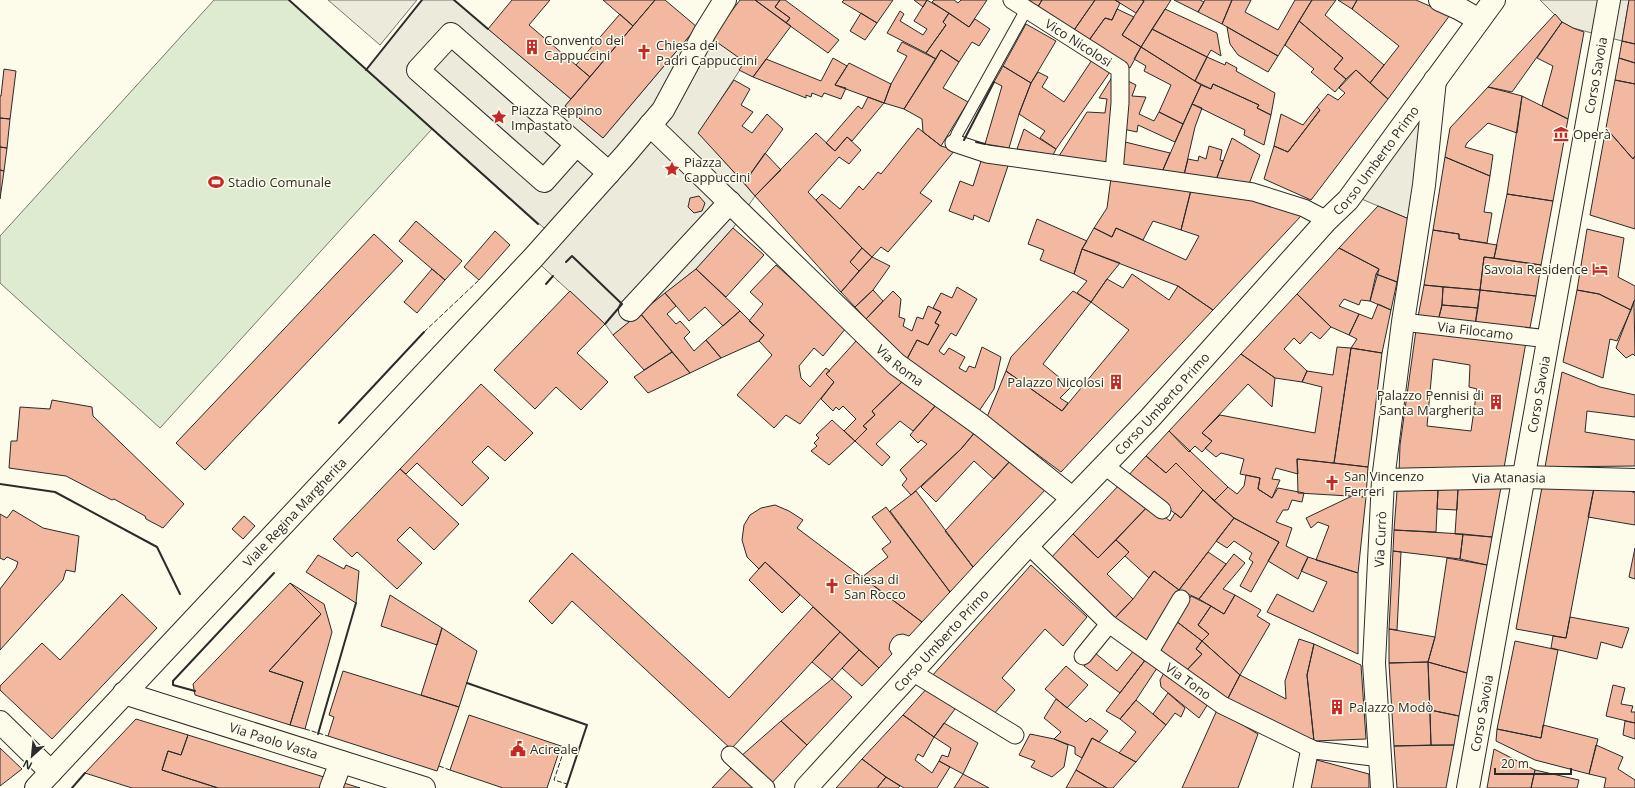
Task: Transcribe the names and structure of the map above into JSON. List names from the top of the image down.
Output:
{
  "streets": {
    "street": [
      "Vico Nicolosi",
      "Corso Savoia",
      "Corso Umberto Primo",
      "Via Filocamo",
      "Via Roma",
      "Via Atanasia",
      "Viale Regina Margherita",
      "Via Currò",
      "Via Tono",
      "Via Paolo Vasta"
    ]
  },
  "crossings": [
    ["Corso Savoia", "Via Filocamo"],
    ["Corso Savoia", "Via Atanasia"],
    ["Corso Umberto Primo", "Via Roma"],
    ["Corso Umberto Primo", "Via Currò"],
    ["Corso Umberto Primo", "Via Tono"],
    ["Via Filocamo", "Via Currò"],
    ["Via Roma", "Viale Regina Margherita"],
    ["Via Atanasia", "Via Currò"],
    ["Viale Regina Margherita", "Via Paolo Vasta"],
    ["Via Currò", "Via Tono"]
  ],
  "places": {
    "building": [
      "Convento dei Cappuccini",
      "Palazzo Nicolosi",
      "Palazzo Pennisi di Santa Margherita",
      "Palazzo Modò"
    ],
    "church": ["Chiesa dei Padri Cappuccini", "San Vincenzo Ferreri", "Chiesa di San Rocco"],
    "place": ["Piazza Peppino Impastato", "Piazza Cappuccini"],
    "museum": ["Operà"],
    "sports": ["Stadio Comunale"],
    "hotel": ["Savoia Residence"],
    "public building": ["Acireale"]
  },
  "scale_bar": "20 m",
  "north": "bottom left"
}
